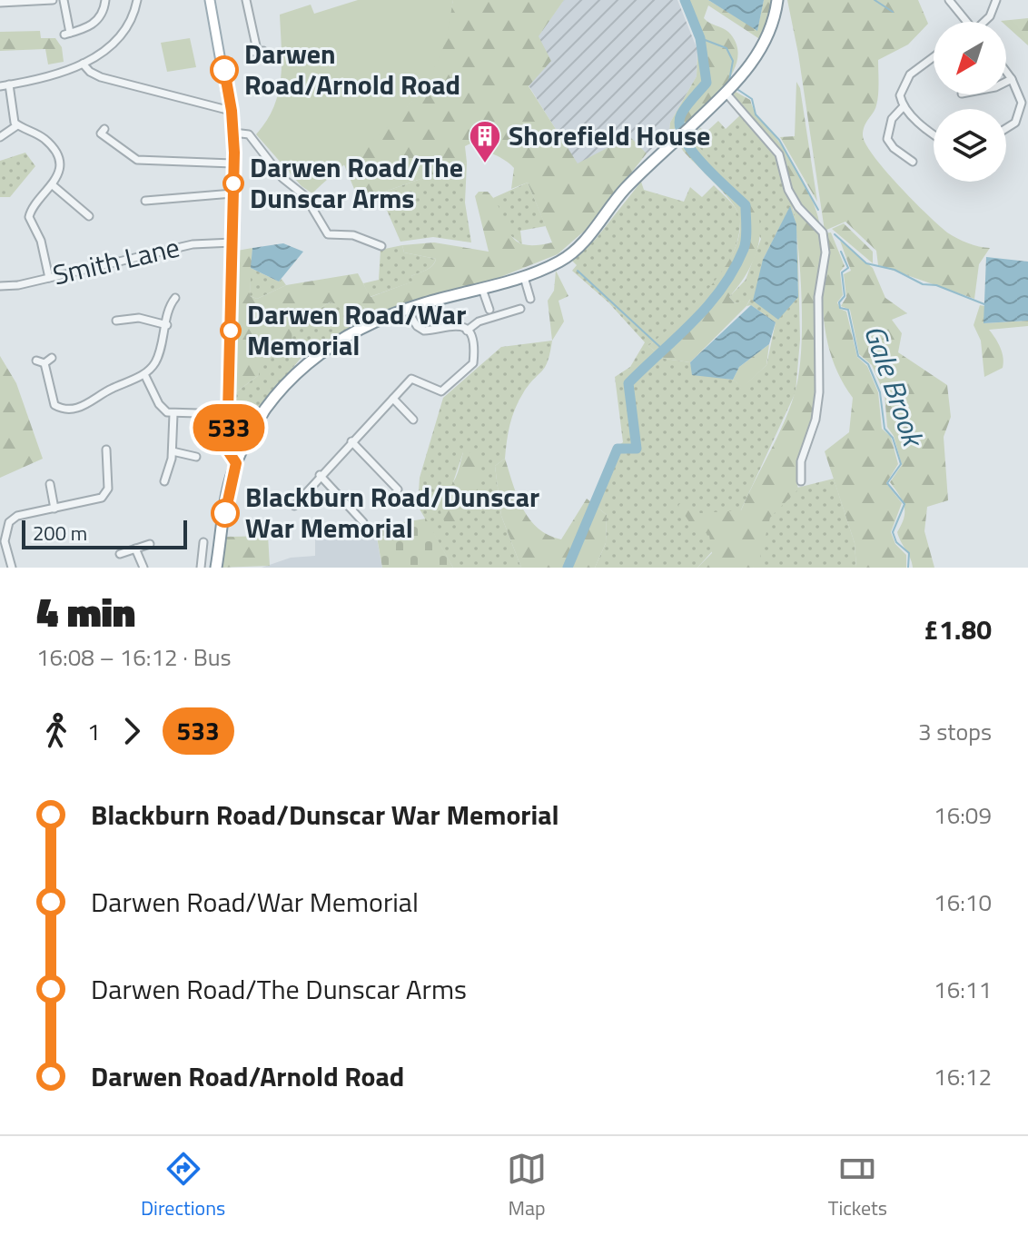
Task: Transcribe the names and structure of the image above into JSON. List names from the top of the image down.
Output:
{
  "streets": {
    "street": ["Smith Lane"]
  },
  "water": ["Gale Brook"],
  "places": {
    "other": [
      "Darwen Road/Arnold Road",
      "Darwen Road/The Dunscar Arms",
      "Darwen Road/War Memorial",
      "Blackburn Road/Dunscar War Memorial"
    ],
    "building": ["Shorefield House"]
  },
  "lines": ["bus line 533"],
  "scale_bar": "200 m",
  "north": "bottom left",
  "page": {
    "on_map": "533",
    "scale": "200 m",
    "heading": ["4 min", "16:08 – 16:12 · Bus", "£1.80"],
    "legs": ["1", "533", "3 stops"],
    "list": [
      {
        "name": "Blackburn Road/Dunscar War Memorial",
        "value": "16:09"
      },
      {
        "name": "Darwen Road/War Memorial",
        "value": "16:10"
      },
      {
        "name": "Darwen Road/The Dunscar Arms",
        "value": "16:11"
      },
      {
        "name": "Darwen Road/Arnold Road",
        "value": "16:12"
      }
    ],
    "tabs": ["Directions", "Map", "Tickets"]
  }
}
